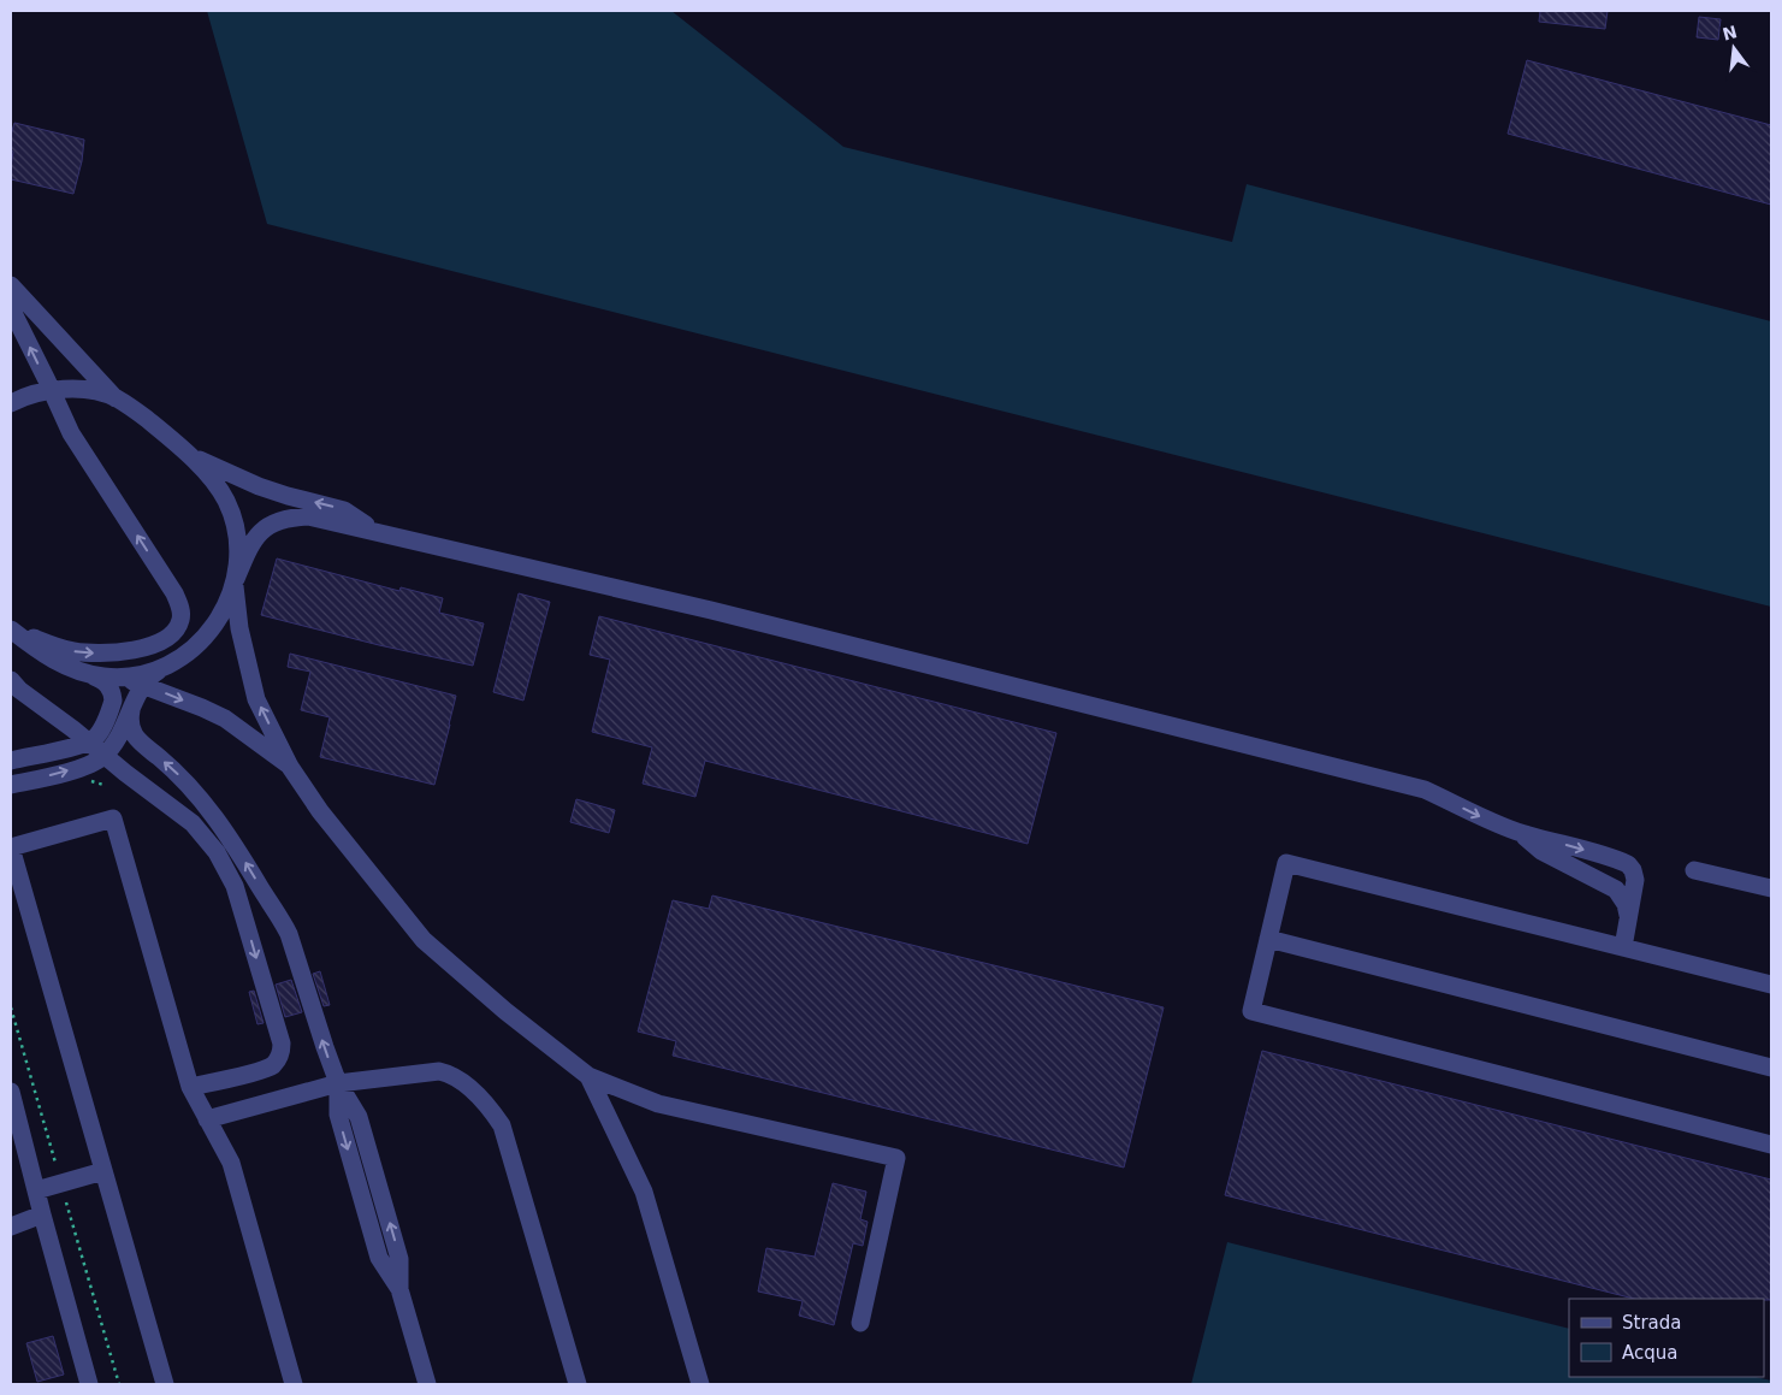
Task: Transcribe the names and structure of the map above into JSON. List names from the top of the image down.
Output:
{
  "legend": ["Strada", "Acqua"],
  "north": "top"
}
